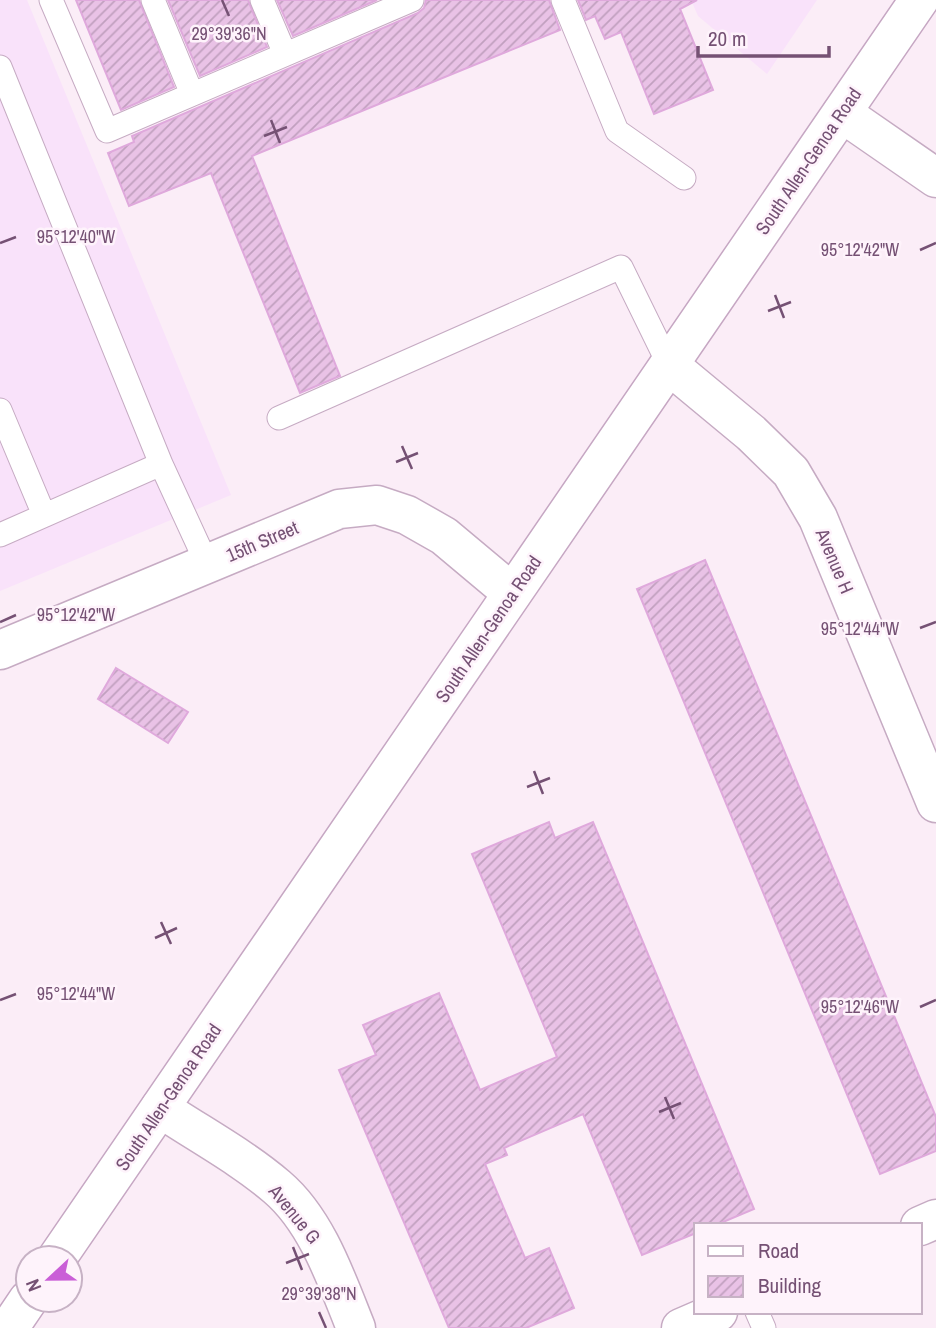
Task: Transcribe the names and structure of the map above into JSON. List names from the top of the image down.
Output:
{
  "streets": {
    "street": [
      "South Allen-Genoa Road",
      "15th Street",
      "Avenue H",
      "Avenue G"
    ]
  },
  "crossings": [
    ["South Allen-Genoa Road", "15th Street"],
    ["South Allen-Genoa Road", "Avenue H"],
    ["South Allen-Genoa Road", "Avenue G"]
  ],
  "legend": ["Road", "Building"],
  "scale_bar": "20 m",
  "north": "left",
  "coordinates": [
    "29°39'36\"N",
    "95°12'40\"W",
    "95°12'42\"W",
    "95°12'44\"W",
    "95°12'46\"W",
    "29°39'38\"N"
  ]
}
